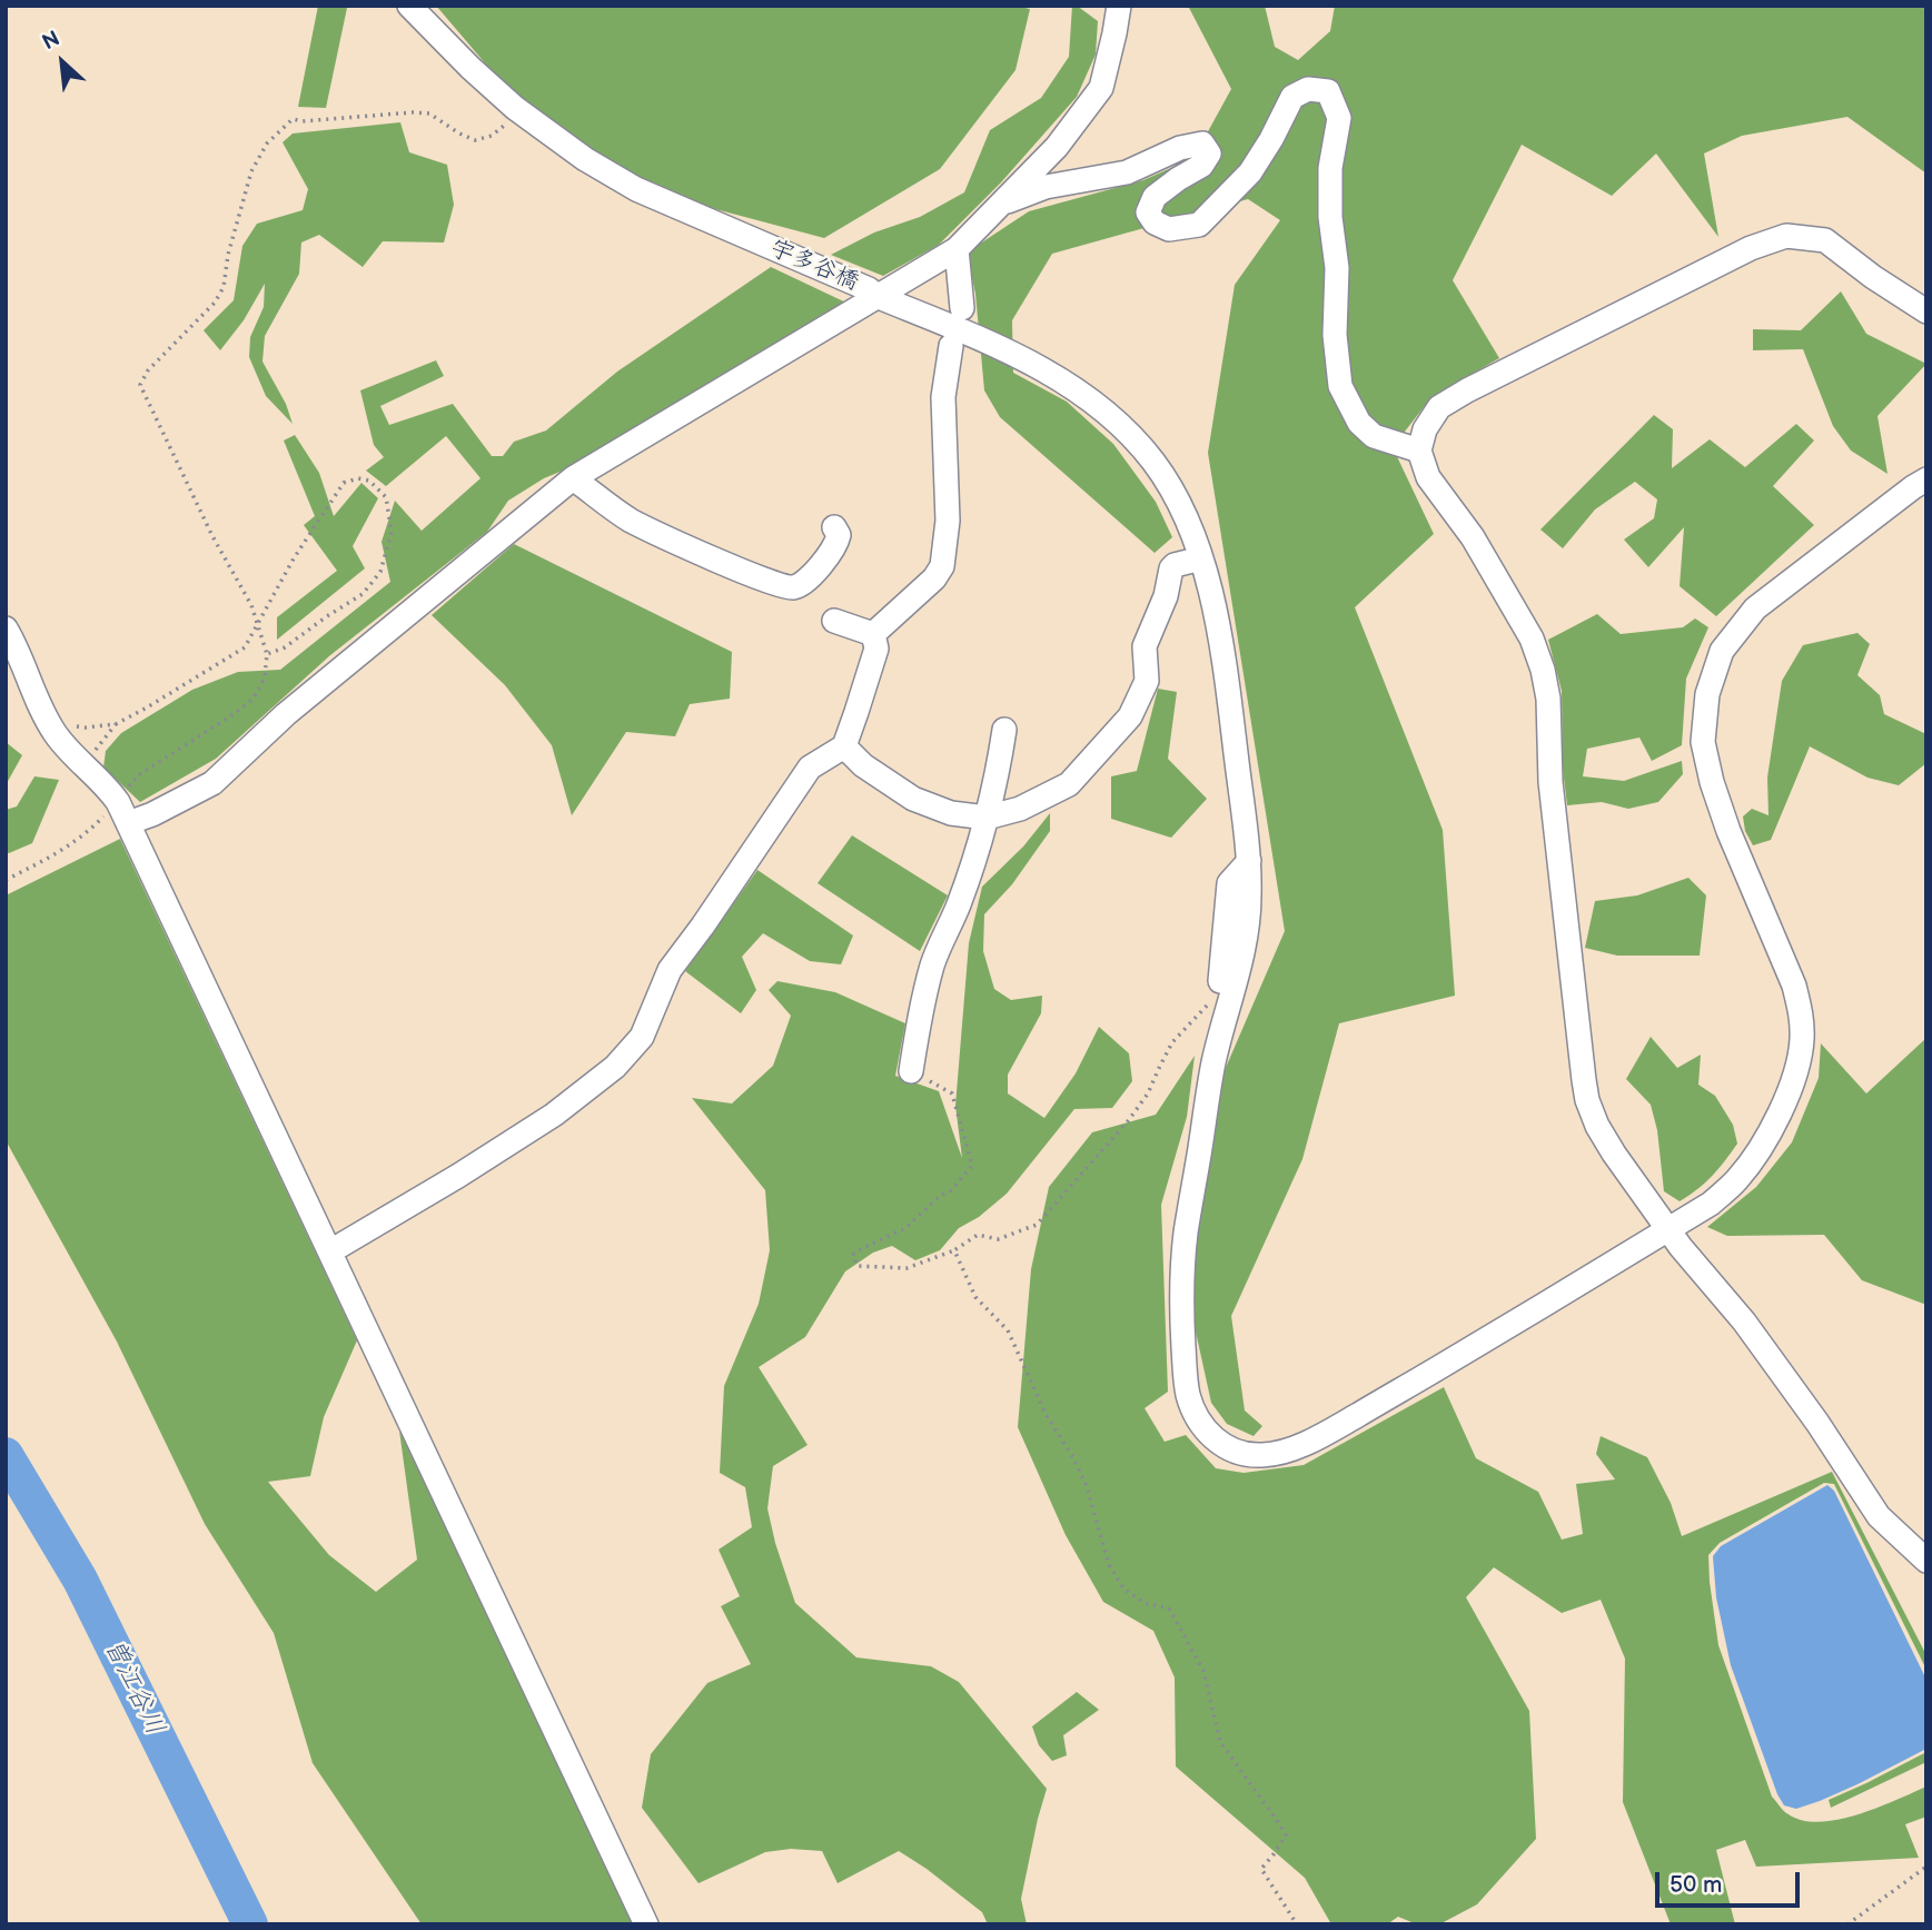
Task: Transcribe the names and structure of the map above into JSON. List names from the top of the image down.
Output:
{
  "streets": {
    "street": ["宇多谷橋"]
  },
  "water": ["曽江谷川"],
  "scale_bar": "50 m",
  "north": "top left"
}
